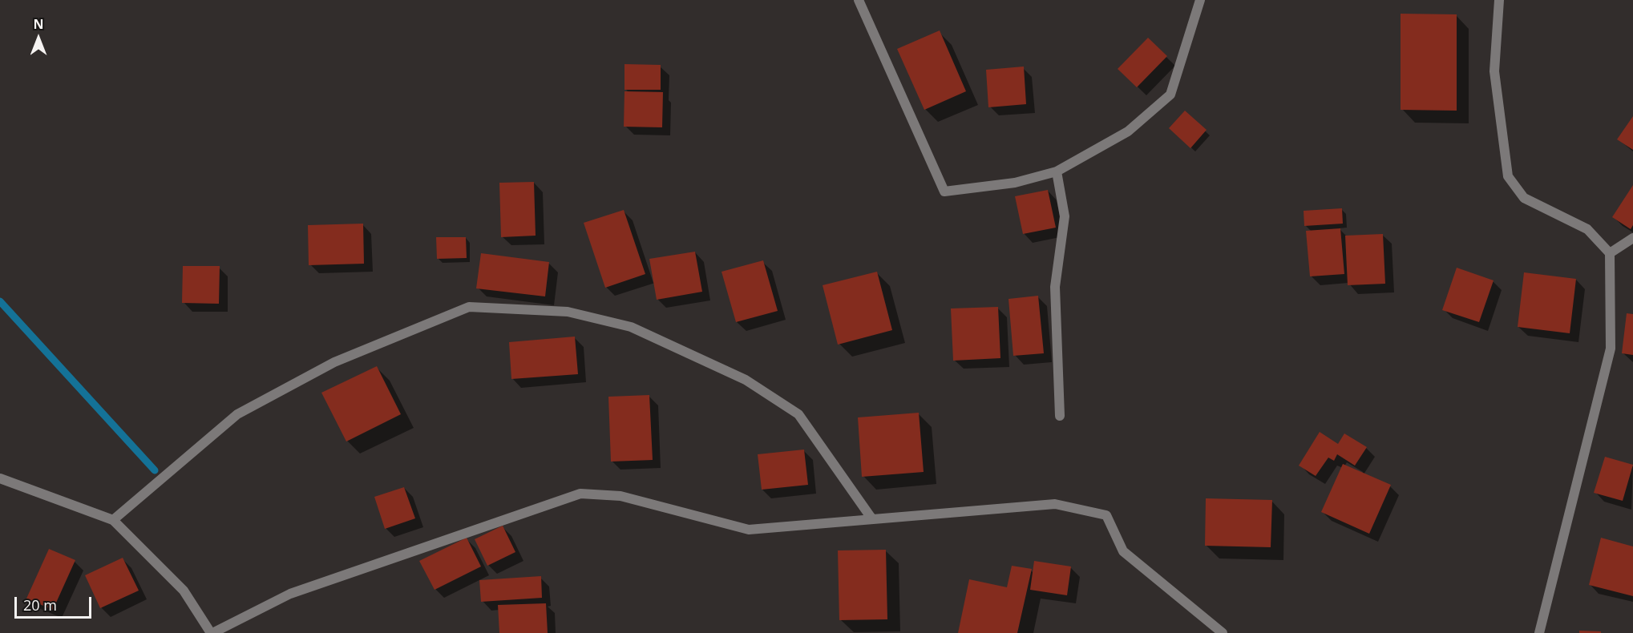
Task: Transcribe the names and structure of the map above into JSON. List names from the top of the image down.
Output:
{
  "scale_bar": "20 m",
  "north": "top"
}
